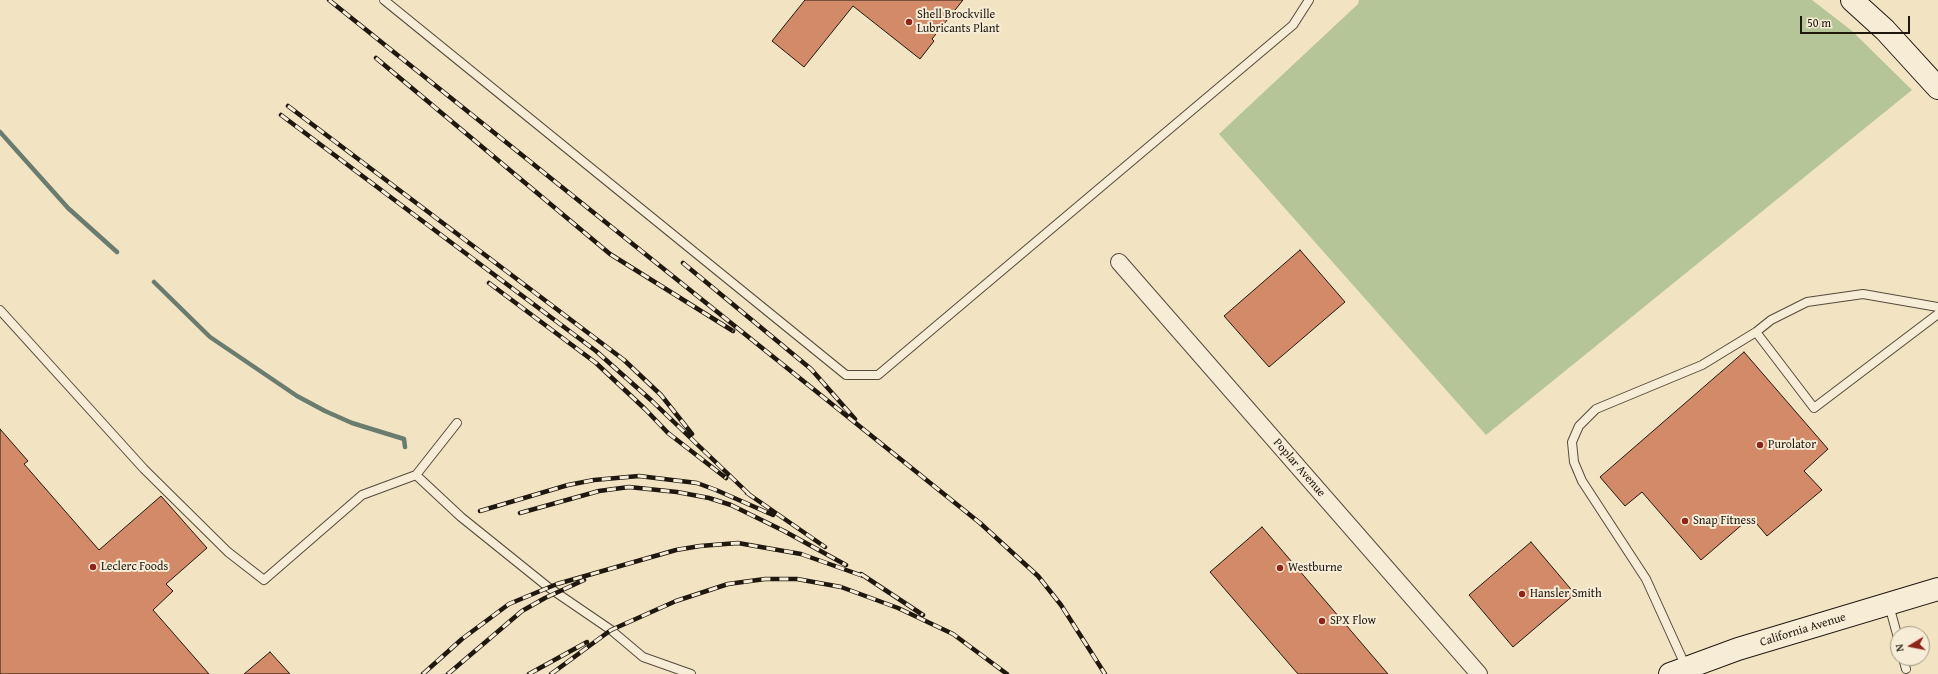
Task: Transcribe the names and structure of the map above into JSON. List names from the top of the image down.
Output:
{
  "streets": {
    "street": ["Poplar Avenue", "California Avenue"]
  },
  "places": [
    "Shell Brockville Lubricants Plant",
    "Purolator",
    "Snap Fitness",
    "Leclerc Foods",
    "Westburne",
    "Hansler Smith",
    "SPX Flow"
  ],
  "scale_bar": "50 m",
  "north": "left"
}
